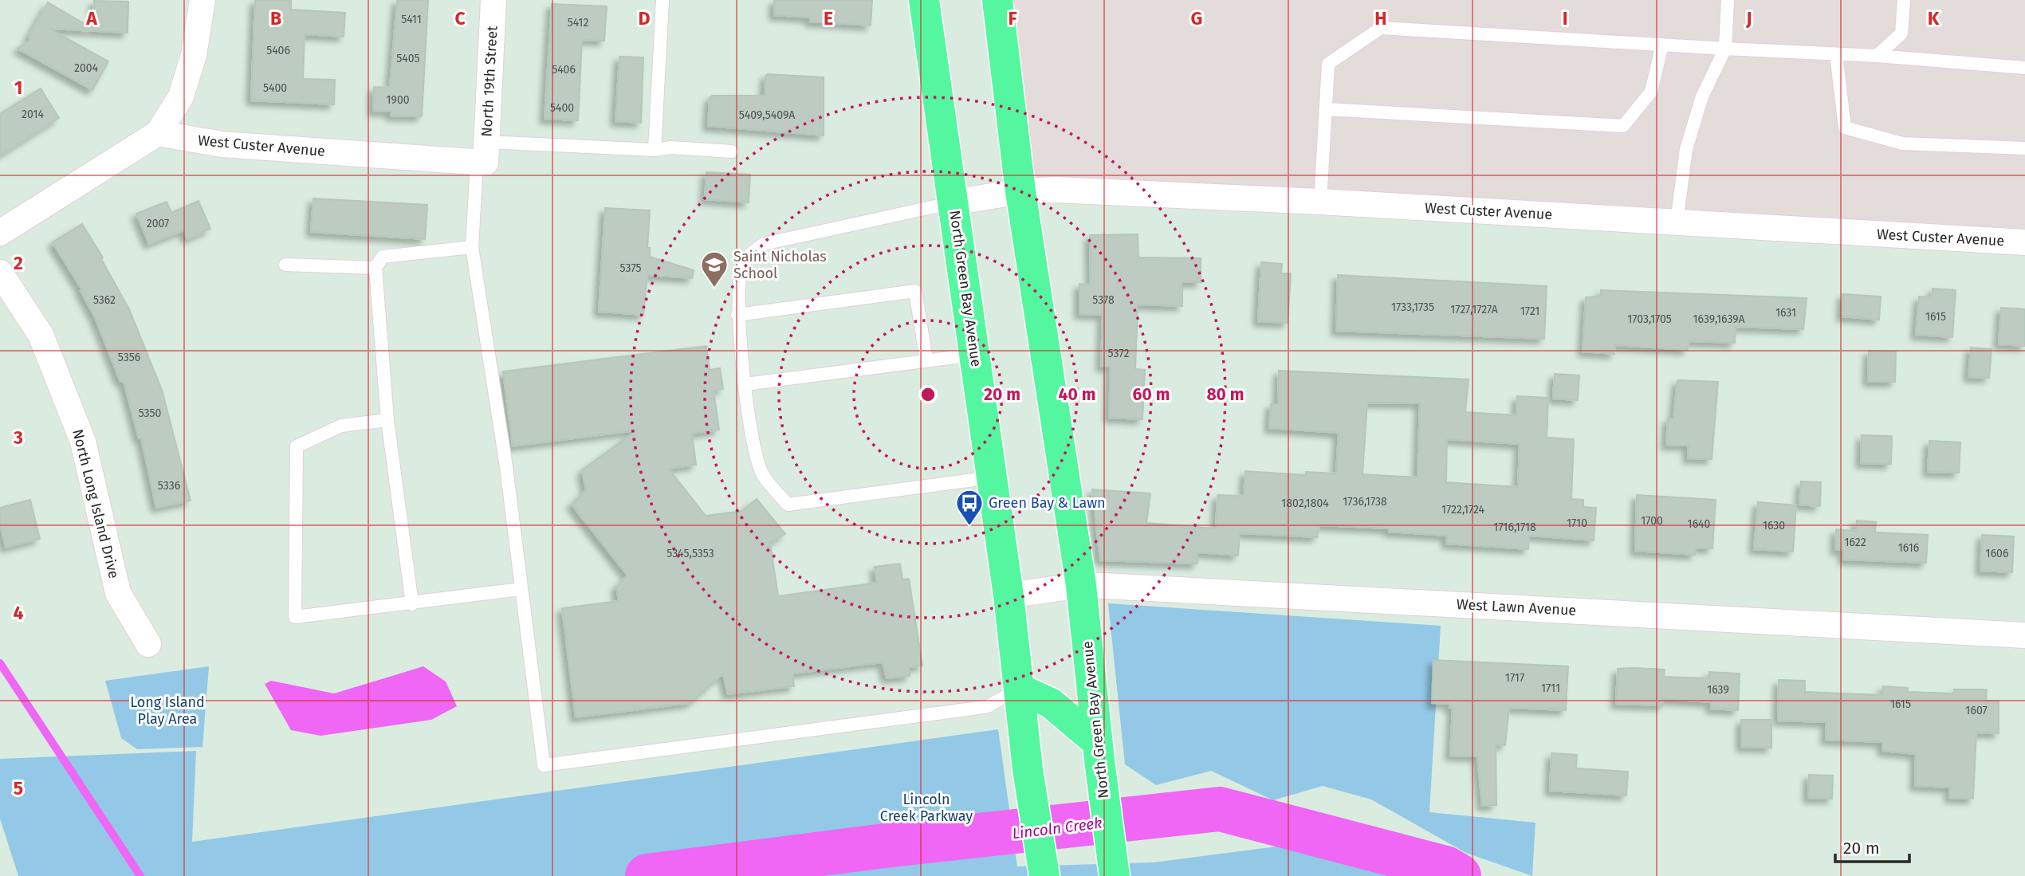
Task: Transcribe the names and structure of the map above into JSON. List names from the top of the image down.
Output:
{
  "streets": {
    "main road": ["North Green Bay Avenue"],
    "street": [
      "North 19th Street",
      "West Custer Avenue",
      "North Long Island Drive",
      "West Lawn Avenue"
    ]
  },
  "crossings": [
    ["North 19th Street", "West Custer Avenue"],
    ["West Custer Avenue", "North Green Bay Avenue"],
    ["North Green Bay Avenue", "West Lawn Avenue"]
  ],
  "water": ["Lincoln Creek"],
  "parks": ["Long Island Play Area", "Lincoln Creek Parkway"],
  "places": {
    "school or university": ["Saint Nicholas School"],
    "bus stop": ["Green Bay & Lawn"]
  },
  "house_numbers": [
    "5411",
    "5412",
    "5406",
    "5405",
    "2004",
    "5406",
    "5400",
    "1900",
    "5400",
    "2014",
    "5409,5409A",
    "2007",
    "5375",
    "5362",
    "5378",
    "1733,1735",
    "1727,1727A",
    "1721",
    "1631",
    "1615",
    "1703,1705",
    "1639,1639A",
    "5372",
    "5356",
    "5350",
    "5336",
    "1736,1738",
    "1802,1804",
    "1722,1724",
    "1700",
    "1710",
    "1640",
    "1630",
    "1716,1718",
    "1622",
    "1616",
    "5345,5353",
    "1606",
    "1717",
    "1711",
    "1639",
    "1615",
    "1607"
  ],
  "scale_bar": "20 m",
  "grid": {
    "columns": [
      "A",
      "B",
      "C",
      "D",
      "E",
      "F",
      "G",
      "H",
      "I",
      "J",
      "K"
    ],
    "rows": [
      "1",
      "2",
      "3",
      "4",
      "5"
    ]
  },
  "rings": [
    "20 m",
    "40 m",
    "60 m",
    "80 m"
  ]
}
